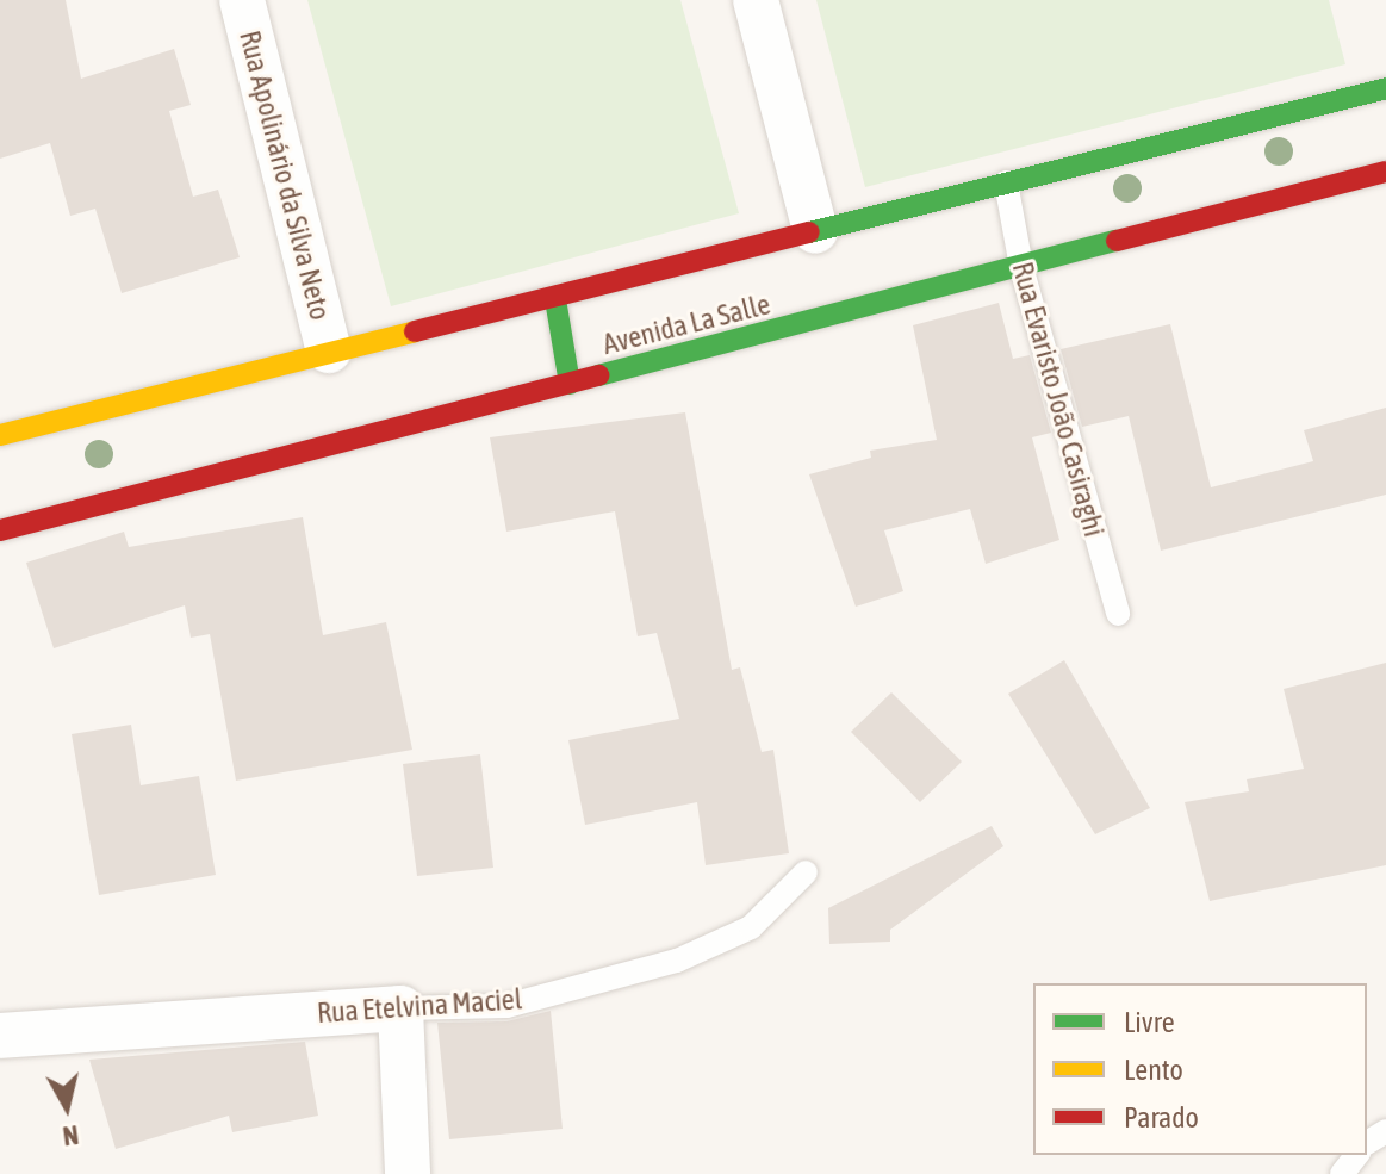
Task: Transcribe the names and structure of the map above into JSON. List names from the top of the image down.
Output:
{
  "streets": {
    "main road": ["Avenida La Salle"],
    "street": ["Rua Apolinário da Silva Neto", "Rua Etelvina Maciel"],
    "lane": ["Rua Evaristo João Casiraghi"]
  },
  "crossings": [
    ["Rua Apolinário da Silva Neto", "Avenida La Salle"],
    ["Avenida La Salle", "Rua Evaristo João Casiraghi"]
  ],
  "legend": ["Livre", "Lento", "Parado"],
  "north": "bottom"
}
